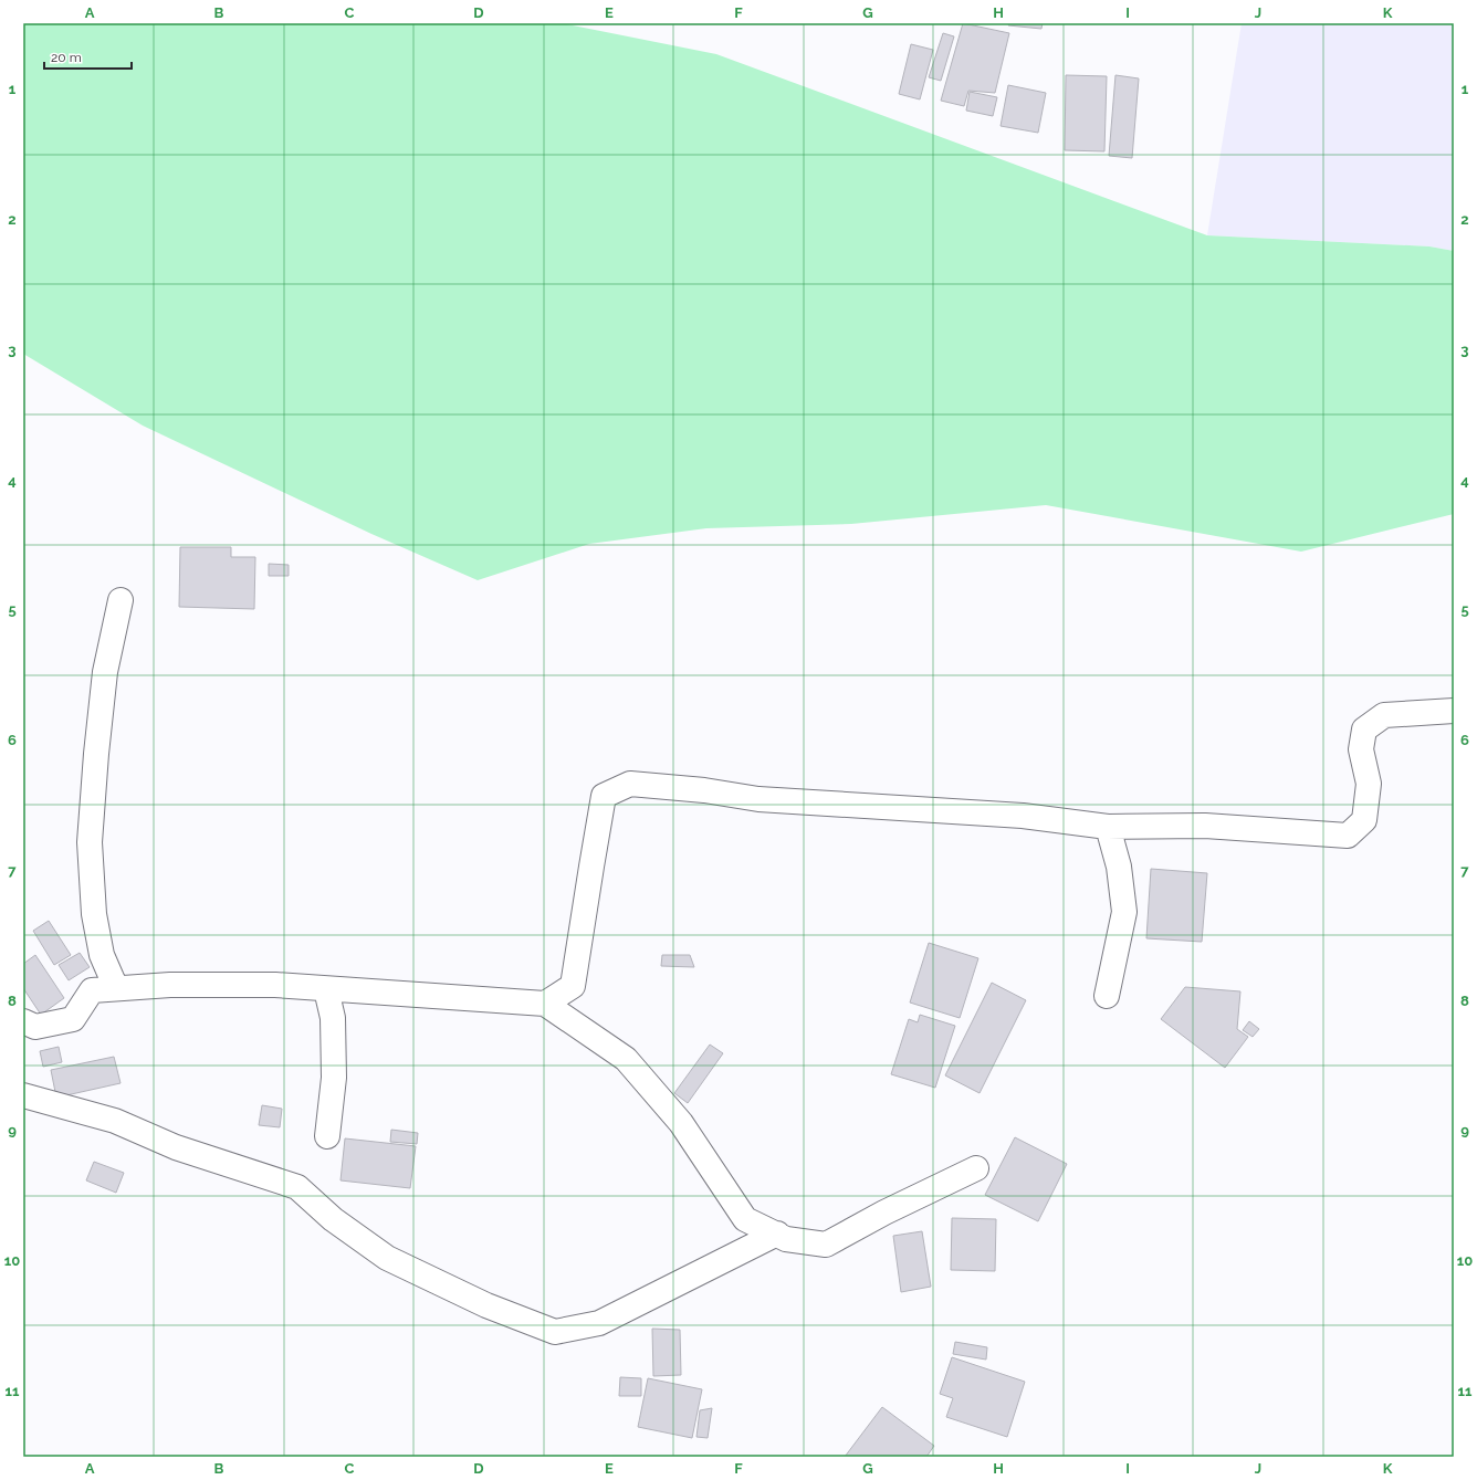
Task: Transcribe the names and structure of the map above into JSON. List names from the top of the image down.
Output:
{
  "scale_bar": "20 m",
  "grid": {
    "columns": [
      "A",
      "B",
      "C",
      "D",
      "E",
      "F",
      "G",
      "H",
      "I",
      "J",
      "K"
    ],
    "rows": [
      "1",
      "2",
      "3",
      "4",
      "5",
      "6",
      "7",
      "8",
      "9",
      "10",
      "11"
    ]
  }
}
